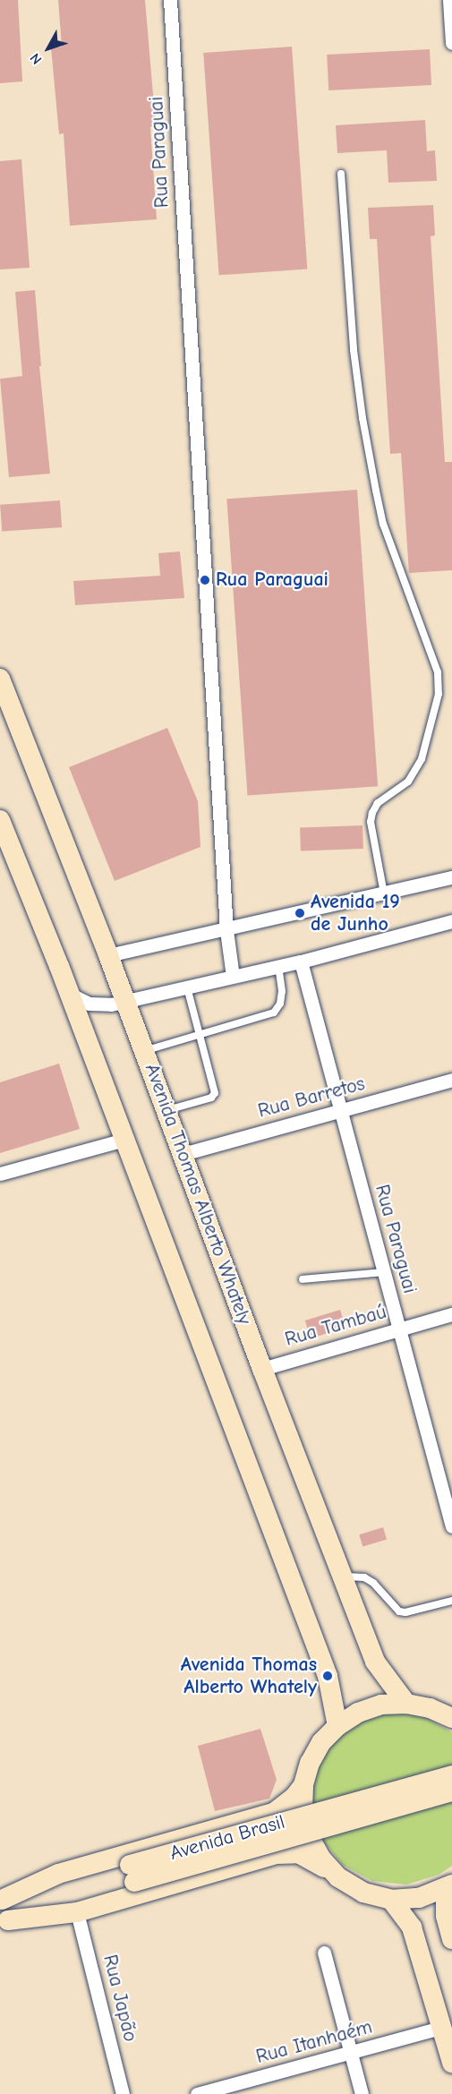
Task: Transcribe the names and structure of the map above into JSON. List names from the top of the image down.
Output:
{
  "streets": {
    "main road": ["Avenida Thomas Alberto Whately", "Avenida Brasil"],
    "street": [
      "Rua Paraguai",
      "Rua Barretos",
      "Rua Tambaú",
      "Rua Japão",
      "Rua Itanhaém"
    ]
  },
  "crossings": [
    ["Rua Paraguai", "Rua Barretos"],
    ["Rua Paraguai", "Rua Tambaú"],
    ["Rua Barretos", "Avenida Thomas Alberto Whately"],
    ["Avenida Thomas Alberto Whately", "Rua Tambaú"],
    ["Avenida Brasil", "Rua Japão"]
  ],
  "places": ["Rua Paraguai", "Avenida 19 de Junho", "Avenida Thomas Alberto Whately"],
  "north": "bottom left"
}
